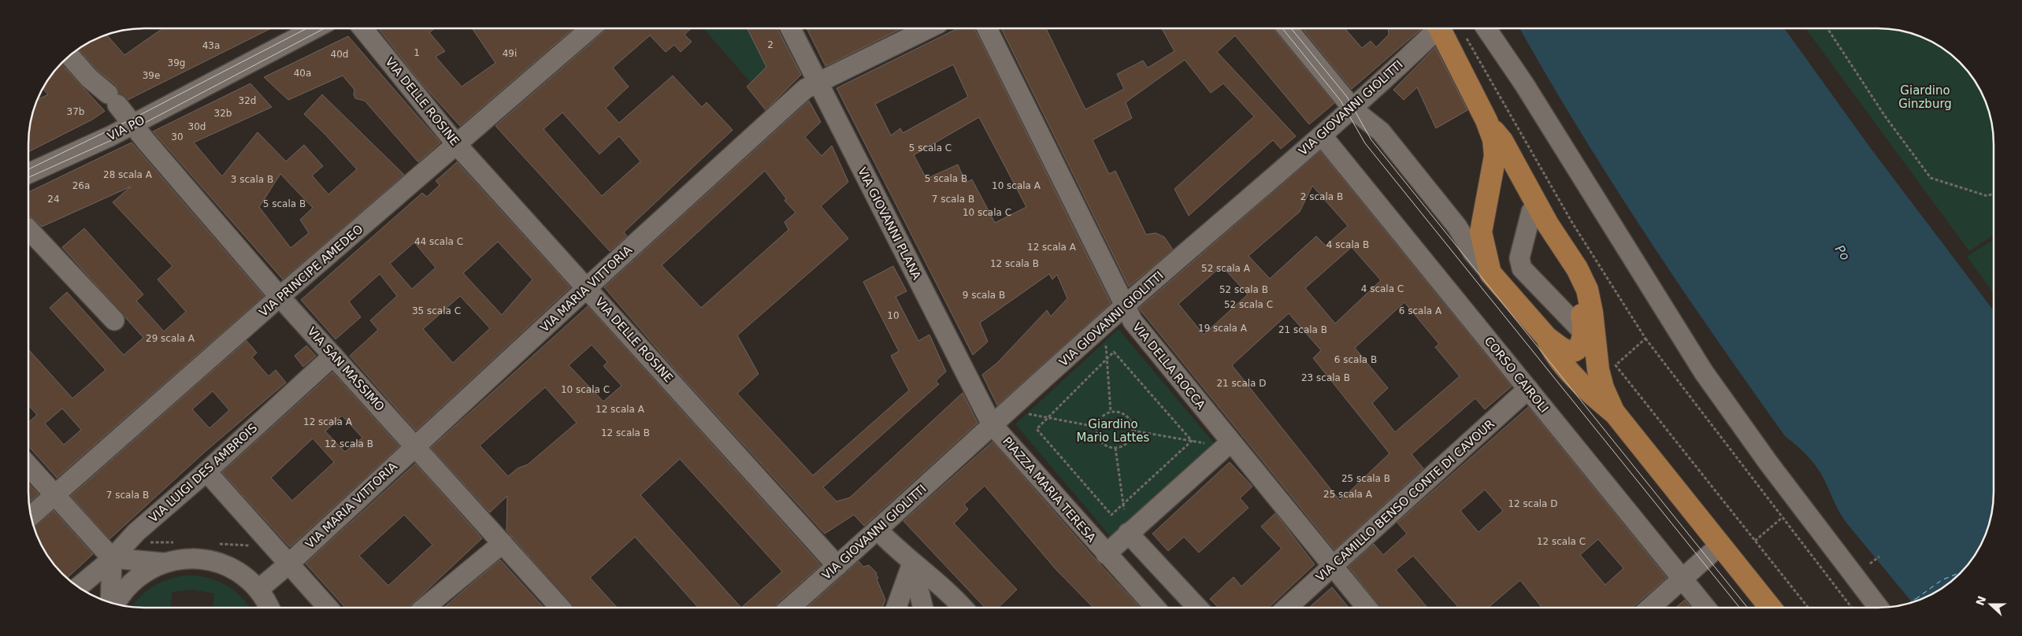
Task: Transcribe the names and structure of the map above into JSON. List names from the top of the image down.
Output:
{
  "streets": {
    "street": [
      "VIA DELLE ROSINE",
      "VIA GIOVANNI GIOLITTI",
      "VIA PO",
      "VIA GIOVANNI PLANA",
      "VIA PRINCIPE AMEDEO",
      "VIA MARIA VITTORIA",
      "VIA DELLA ROCCA",
      "VIA SAN MASSIMO",
      "CORSO CAIROLI",
      "VIA LUIGI DES AMBROIS",
      "PIAZZA MARIA TERESA",
      "VIA CAMILLO BENSO CONTE DI CAVOUR"
    ]
  },
  "crossings": [
    ["VIA DELLE ROSINE", "VIA GIOVANNI GIOLITTI"],
    ["VIA DELLE ROSINE", "VIA PRINCIPE AMEDEO"],
    ["VIA DELLE ROSINE", "VIA MARIA VITTORIA"],
    ["VIA GIOVANNI GIOLITTI", "VIA GIOVANNI PLANA"],
    ["VIA GIOVANNI GIOLITTI", "VIA DELLA ROCCA"],
    ["VIA GIOVANNI GIOLITTI", "CORSO CAIROLI"],
    ["VIA GIOVANNI GIOLITTI", "PIAZZA MARIA TERESA"],
    ["VIA PO", "VIA SAN MASSIMO"],
    ["VIA GIOVANNI PLANA", "VIA MARIA VITTORIA"],
    ["VIA GIOVANNI PLANA", "PIAZZA MARIA TERESA"],
    ["VIA PRINCIPE AMEDEO", "VIA SAN MASSIMO"],
    ["VIA MARIA VITTORIA", "VIA SAN MASSIMO"],
    ["VIA DELLA ROCCA", "VIA CAMILLO BENSO CONTE DI CAVOUR"],
    ["VIA SAN MASSIMO", "VIA LUIGI DES AMBROIS"],
    ["CORSO CAIROLI", "VIA CAMILLO BENSO CONTE DI CAVOUR"]
  ],
  "water": ["Po"],
  "parks": ["Giardino Ginzburg", "Giardino Mario Lattes"],
  "house_numbers": [
    "2",
    "43a",
    "1",
    "49i",
    "40d",
    "39g",
    "40a",
    "39e",
    "32d",
    "37b",
    "32b",
    "30d",
    "30",
    "5 scala C",
    "28 scala A",
    "5 scala B",
    "3 scala B",
    "26a",
    "10 scala A",
    "2 scala B",
    "24",
    "7 scala B",
    "5 scala B",
    "10 scala C",
    "44 scala C",
    "4 scala B",
    "12 scala A",
    "12 scala B",
    "52 scala A",
    "4 scala C",
    "52 scala B",
    "9 scala B",
    "52 scala C",
    "35 scala C",
    "6 scala A",
    "10",
    "19 scala A",
    "21 scala B",
    "29 scala A",
    "6 scala B",
    "23 scala B",
    "21 scala D",
    "10 scala C",
    "12 scala A",
    "12 scala A",
    "12 scala B",
    "12 scala B",
    "25 scala B",
    "25 scala A",
    "7 scala B",
    "12 scala D",
    "12 scala C"
  ],
  "north": "left"
}
